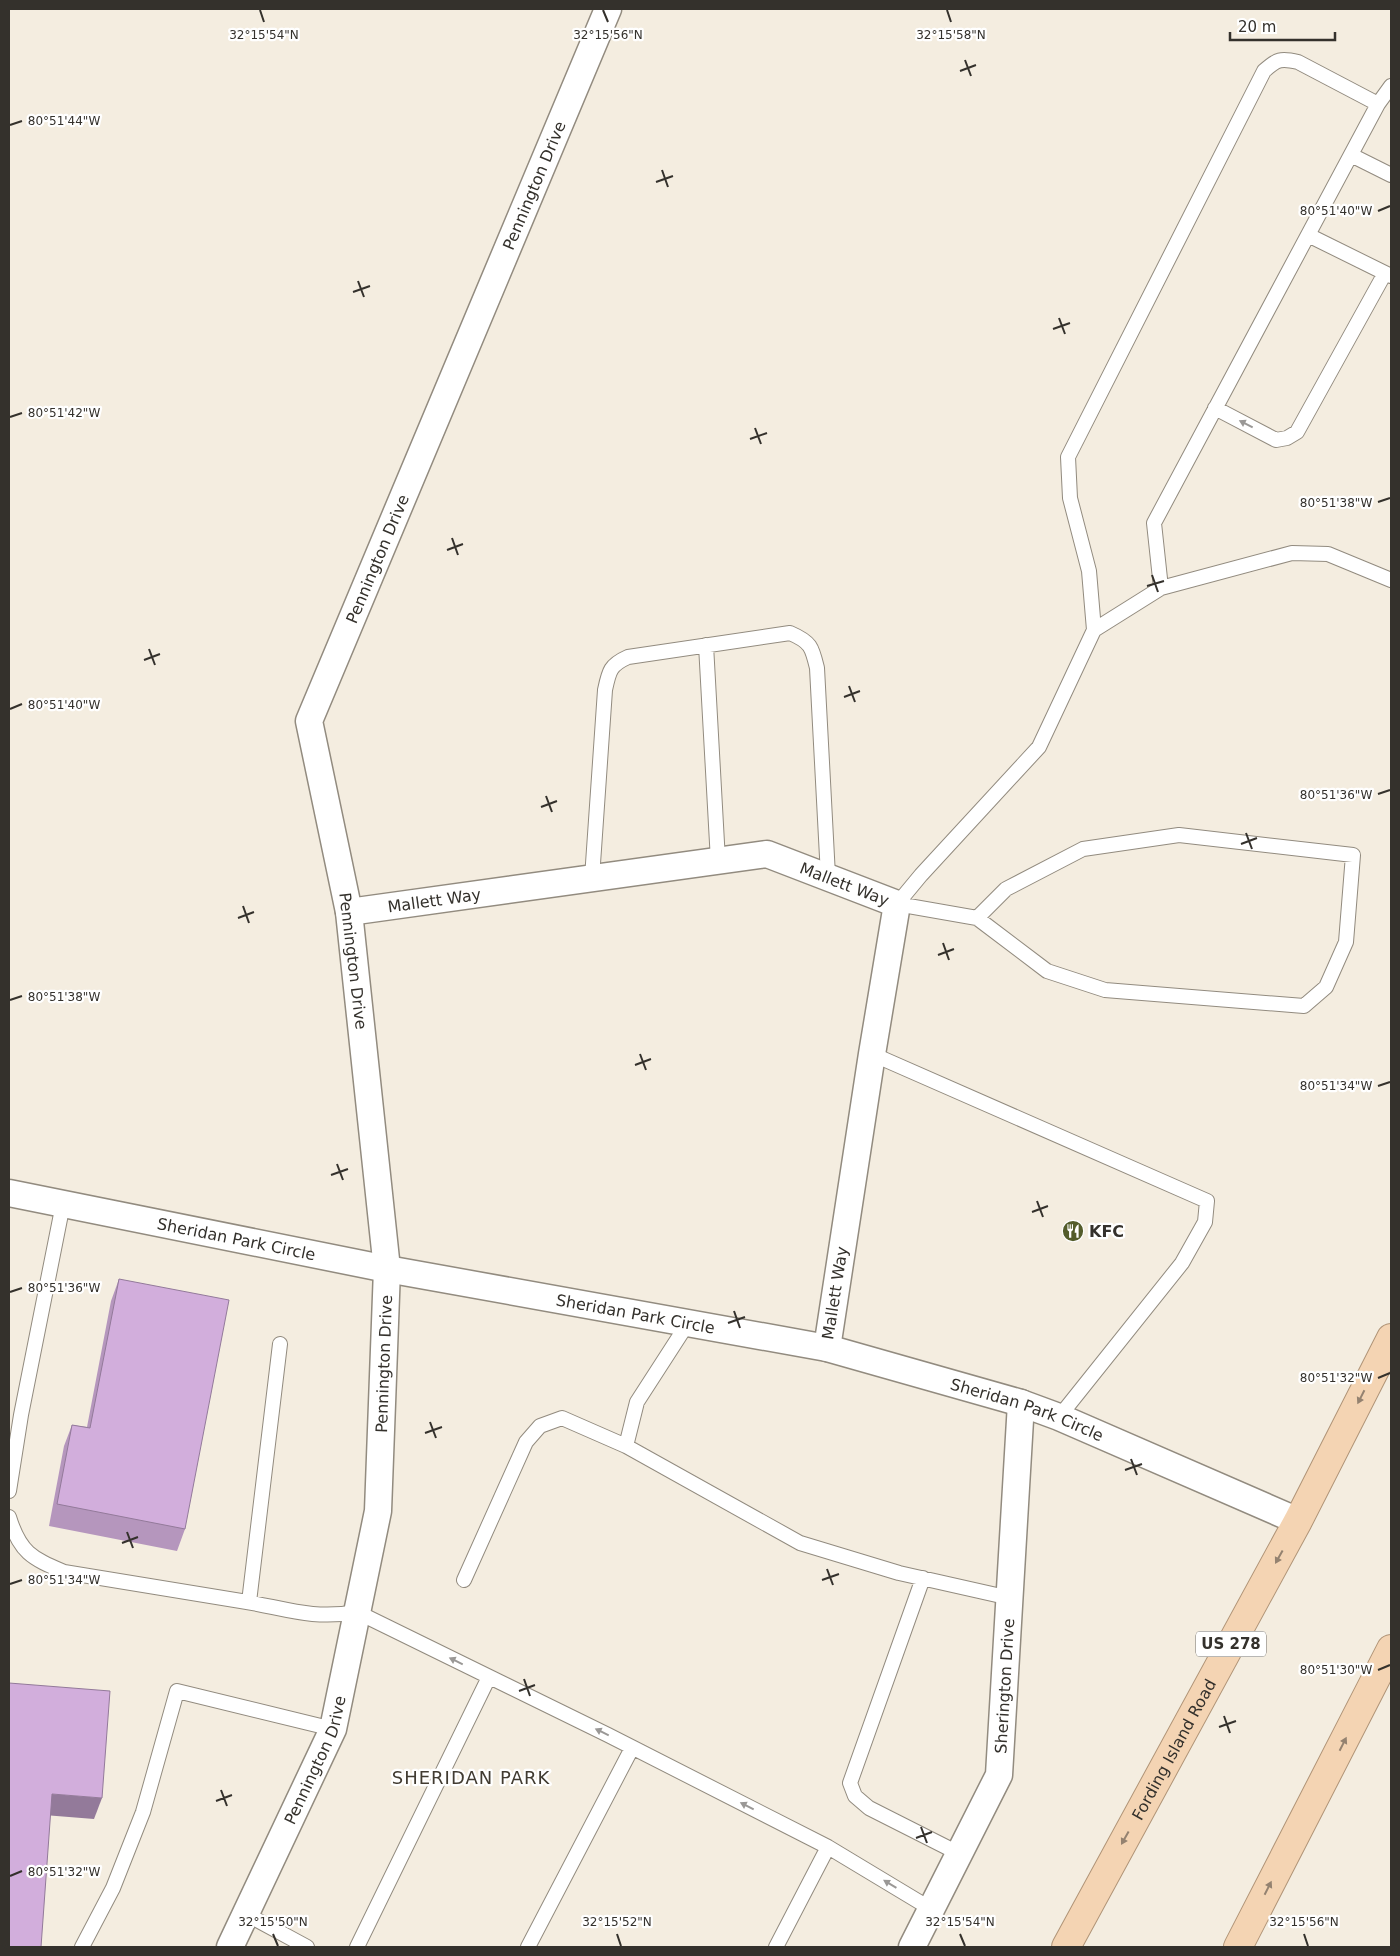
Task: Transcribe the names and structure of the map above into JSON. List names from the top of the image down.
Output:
{
  "streets": {
    "highway": ["US 278", "Fording Island Road"],
    "street": [
      "Pennington Drive",
      "Mallett Way",
      "Sheridan Park Circle",
      "Sherington Drive"
    ]
  },
  "crossings": [
    ["Pennington Drive", "Mallett Way"],
    ["Pennington Drive", "Sheridan Park Circle"],
    ["Mallett Way", "Sheridan Park Circle"],
    ["Sheridan Park Circle", "Sherington Drive"],
    ["Sheridan Park Circle", "Fording Island Road"]
  ],
  "districts": ["SHERIDAN PARK"],
  "places": {
    "restaurant": ["KFC"]
  },
  "scale_bar": "20 m",
  "coordinates": [
    "32°15'54\"N",
    "32°15'56\"N",
    "32°15'58\"N",
    "80°51'44\"W",
    "80°51'40\"W",
    "80°51'42\"W",
    "80°51'38\"W",
    "80°51'36\"W",
    "80°51'34\"W",
    "80°51'32\"W",
    "80°51'30\"W",
    "32°15'50\"N",
    "32°15'52\"N"
  ]
}
